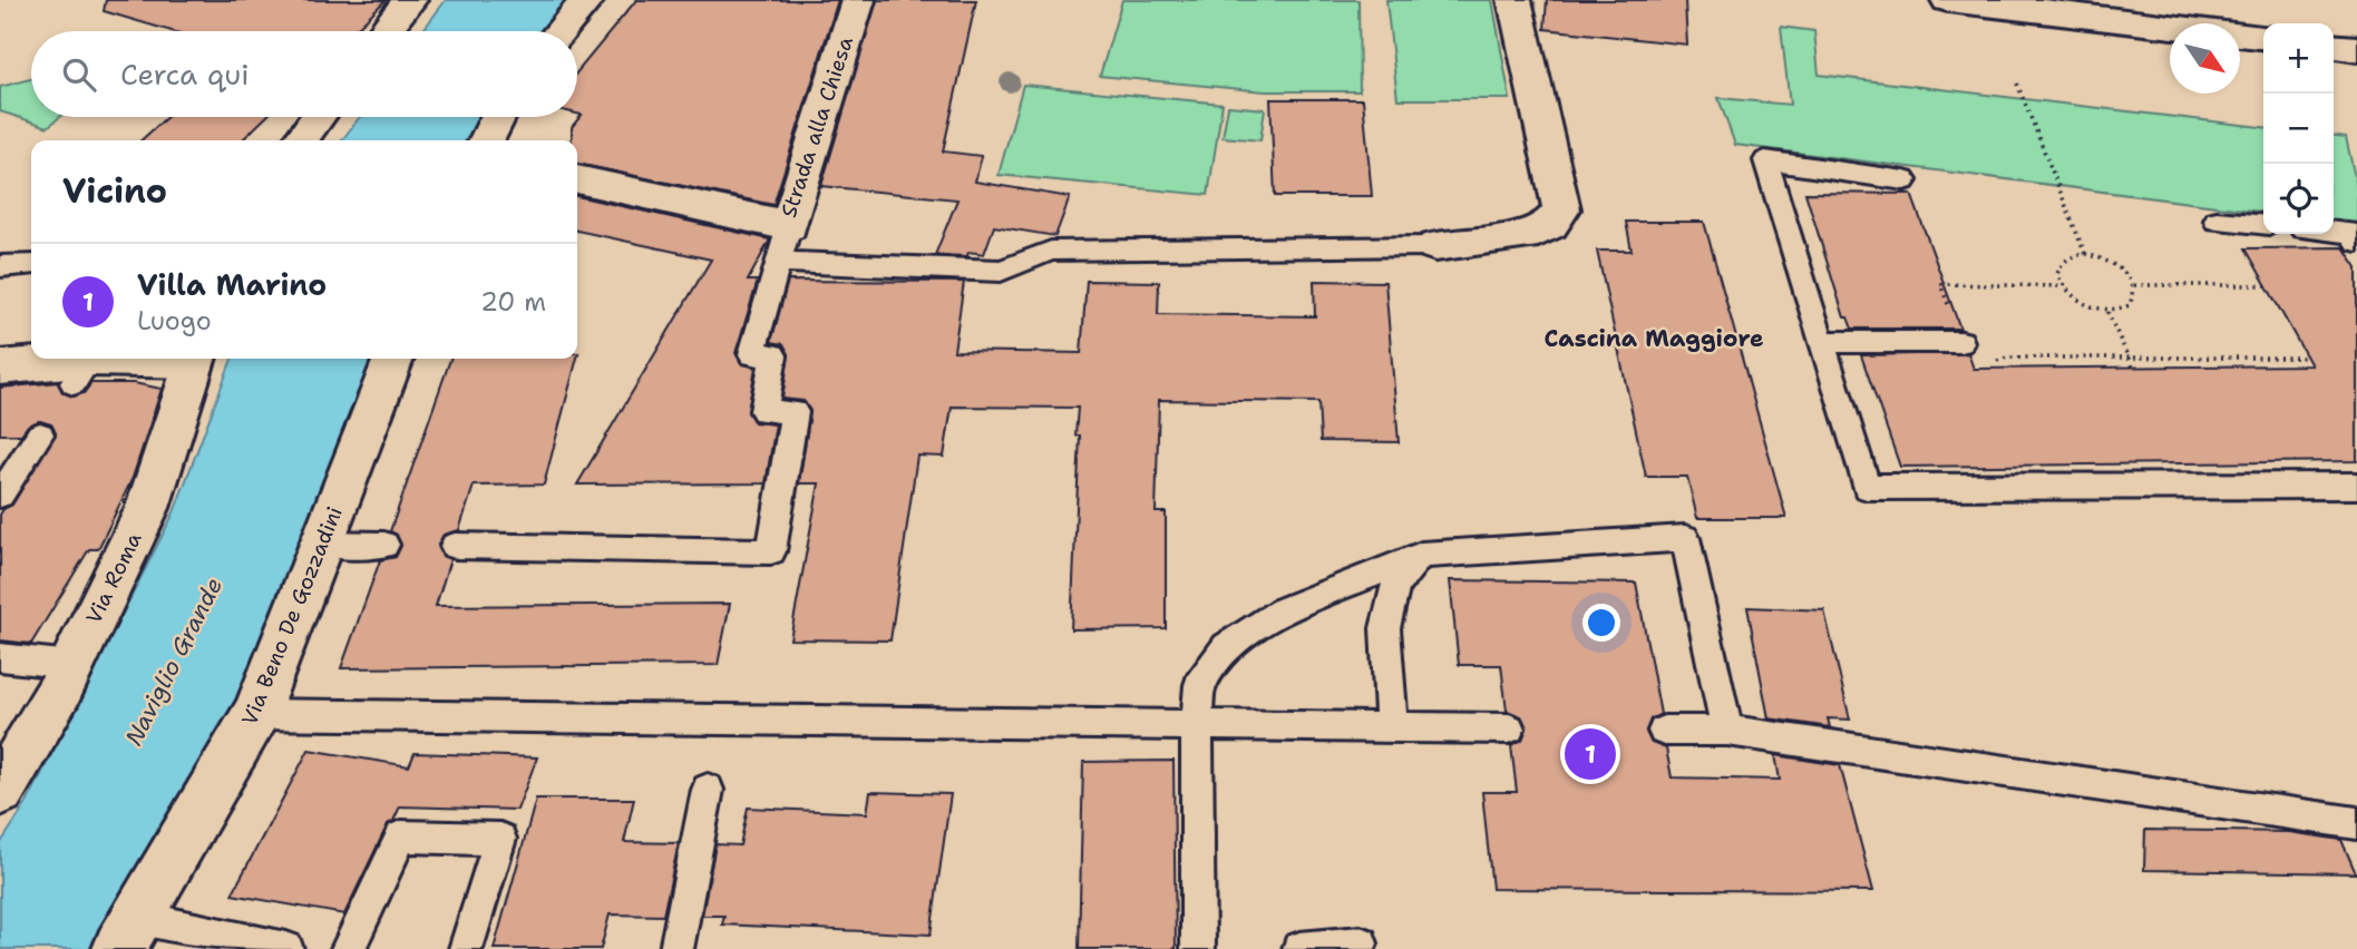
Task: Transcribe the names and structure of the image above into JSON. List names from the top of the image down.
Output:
{
  "streets": {
    "street": ["Strada alla Chiesa", "Via Roma", "Via Beno De Gozzadini"]
  },
  "districts": ["Cascina Maggiore"],
  "water": ["Naviglio Grande"],
  "north": "bottom right",
  "page": {
    "map_buttons": ["+", "−"],
    "search": "Cerca qui",
    "heading": "Vicino",
    "list": [
      {
        "mark": "1",
        "name": "Villa Marino",
        "note": "Luogo",
        "value": "20 m"
      }
    ],
    "pins": "1"
  }
}
